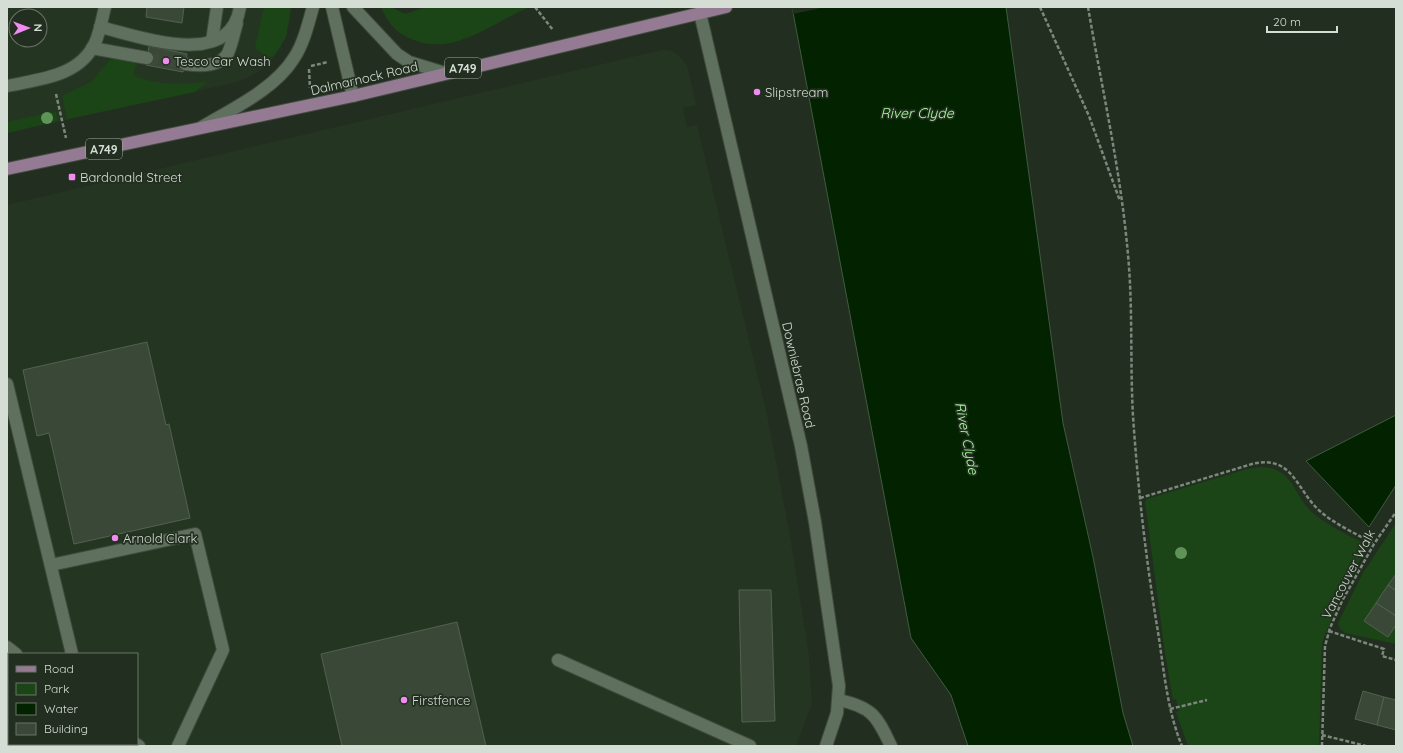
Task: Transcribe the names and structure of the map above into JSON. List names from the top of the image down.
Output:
{
  "streets": {
    "main road": ["A749", "Dalmarnock Road"],
    "street": ["Downiebrae Road"],
    "path": ["Vancouver Walk"]
  },
  "crossings": [
    ["Dalmarnock Road", "Downiebrae Road"]
  ],
  "water": ["River Clyde"],
  "places": {
    "other": [
      "Tesco Car Wash",
      "Slipstream",
      "Arnold Clark",
      "Firstfence"
    ],
    "transit": ["Bardonald Street"]
  },
  "legend": [
    "Road",
    "Park",
    "Water",
    "Building"
  ],
  "scale_bar": "20 m",
  "north": "right"
}
